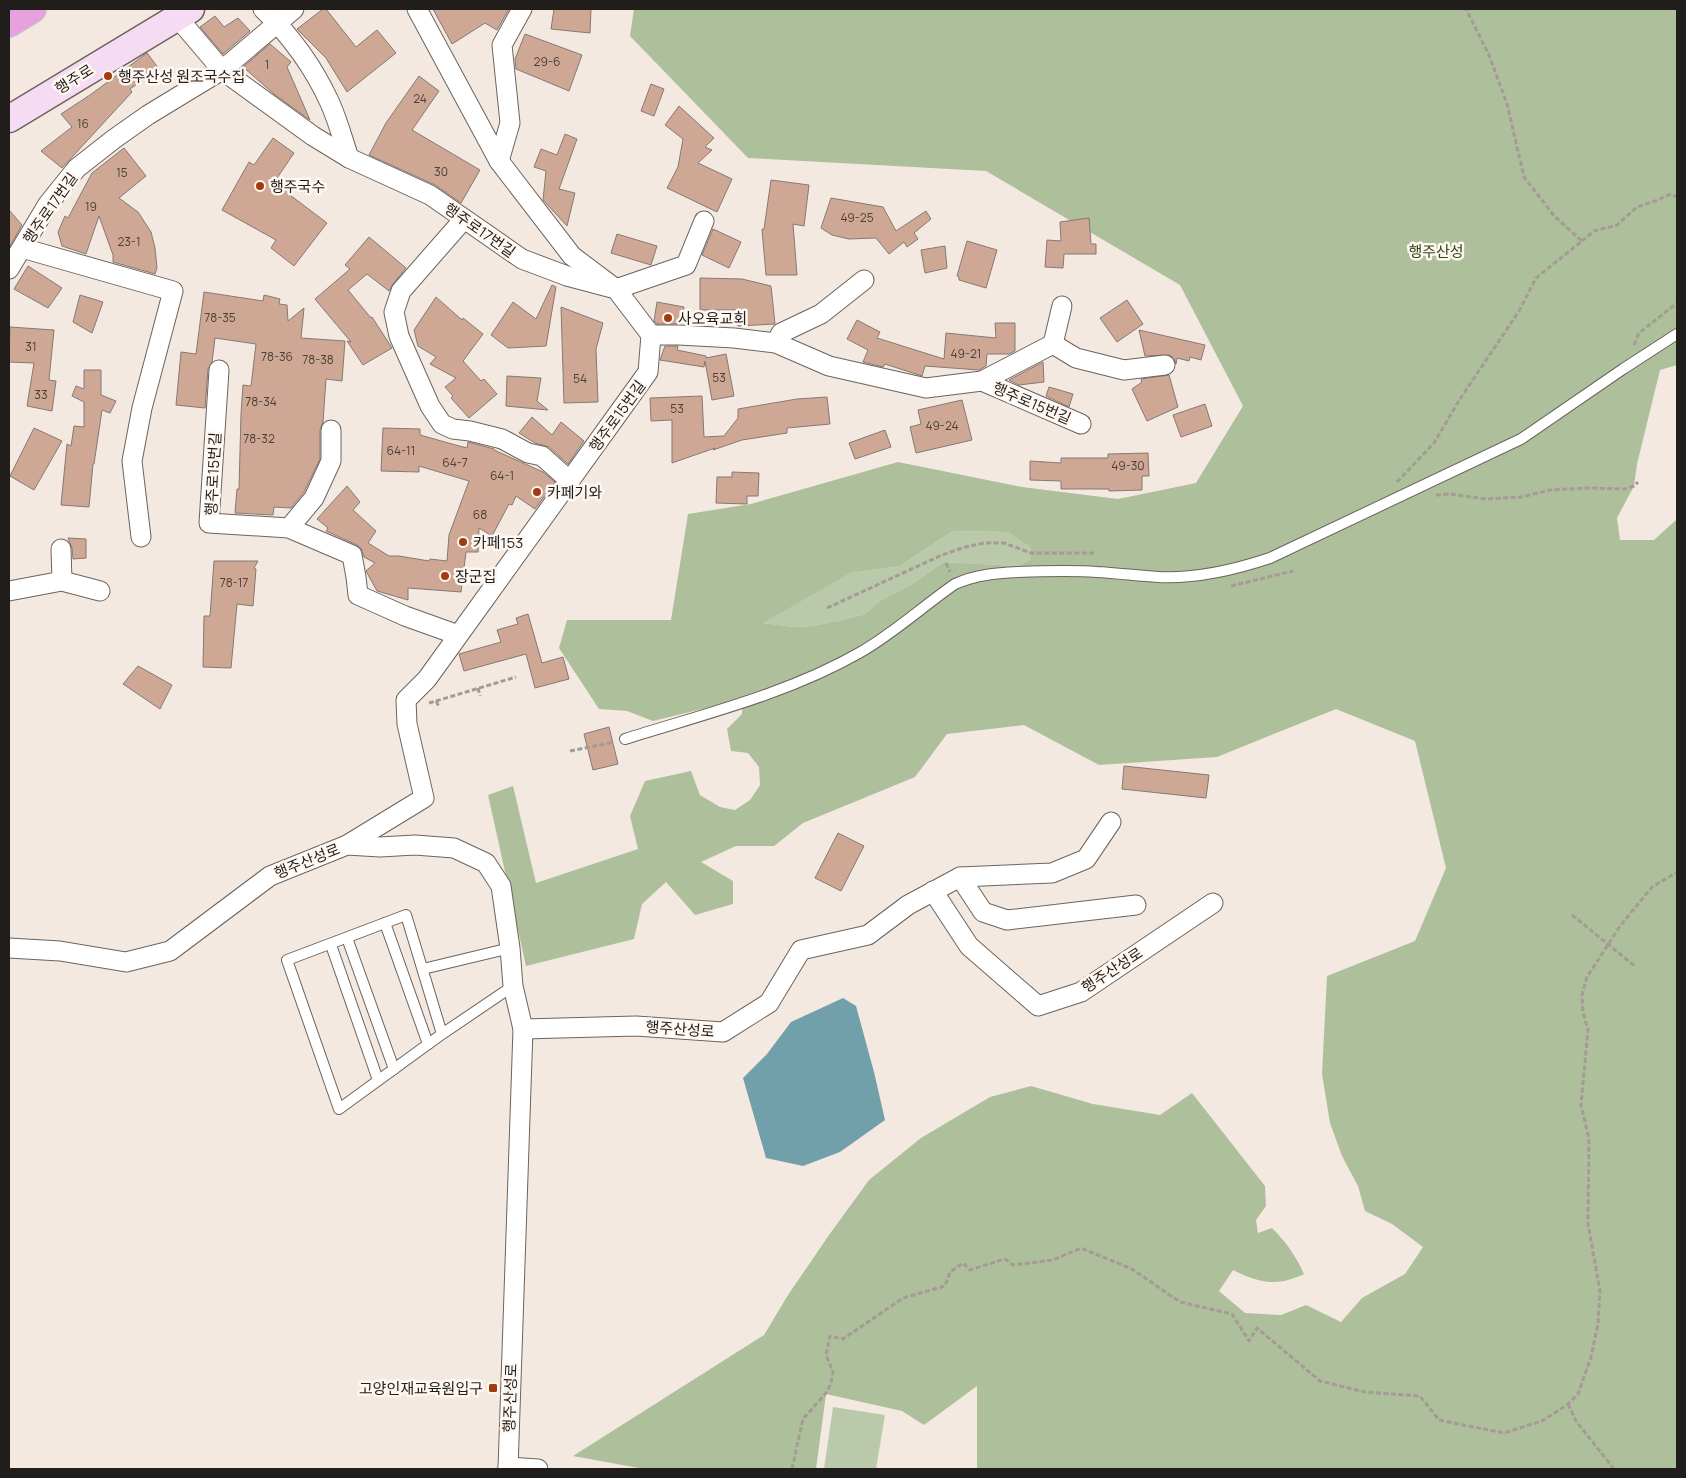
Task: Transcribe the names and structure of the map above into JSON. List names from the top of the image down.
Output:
{
  "streets": {
    "main road": ["행주로"],
    "street": ["행주로17번길", "행주로15번길", "행주산성로"]
  },
  "crossings": [
    ["행주로15번길", "행주산성로"]
  ],
  "parks": ["행주산성"],
  "places": {
    "other": [
      "행주산성 원조국수집",
      "행주국수",
      "사오육교회",
      "카페기와",
      "카페153",
      "장군집"
    ],
    "transit": ["고양인재교육원입구"]
  },
  "house_numbers": [
    "29-6",
    "1",
    "24",
    "16",
    "30",
    "15",
    "19",
    "49-25",
    "23-1",
    "78-35",
    "31",
    "49-21",
    "78-36",
    "78-38",
    "53",
    "54",
    "33",
    "78-34",
    "53",
    "49-24",
    "78-32",
    "64-11",
    "64-7",
    "49-30",
    "64-1",
    "68",
    "78-17"
  ]
}
